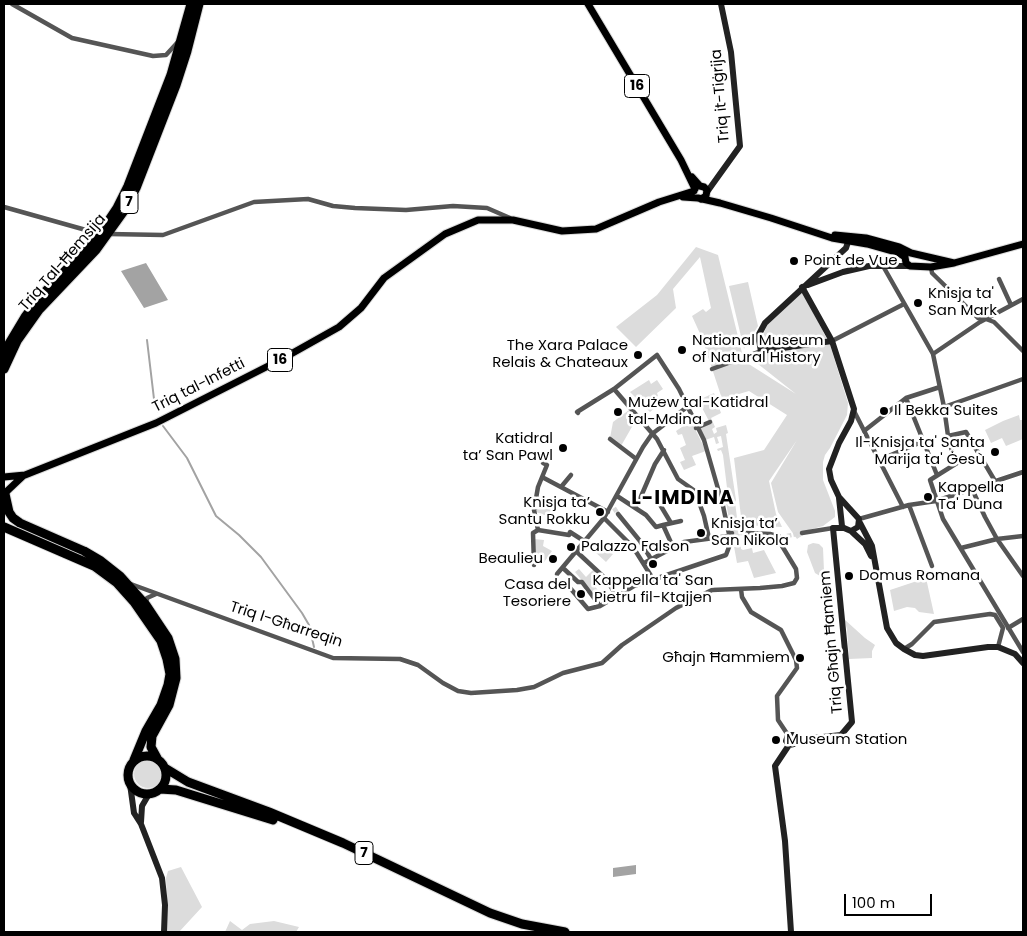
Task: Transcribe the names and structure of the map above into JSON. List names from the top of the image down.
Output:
{
  "streets": {
    "highway": ["7", "Triq Tal-Ħemsija"],
    "main road": ["16", "Triq tal-Infetti"],
    "street": ["Triq it-Tiġrija", "Triq l-Għarreqin", "Triq Għajn Ħamiem"]
  },
  "crossings": [
    ["16", "Triq it-Tiġrija"],
    ["16", "Triq tal-Infetti"],
    ["Triq it-Tiġrija", "Triq tal-Infetti"],
    ["7", "Triq tal-Infetti"],
    ["7", "Triq l-Għarreqin"]
  ],
  "districts": ["L-IMDINA"],
  "places": [
    "Point de Vue",
    "Knisja ta' San Mark",
    "National Museum of Natural History",
    "The Xara Palace Relais & Chateaux",
    "Il Bekka Suites",
    "Mużew tal-Katidral tal-Mdina",
    "Katidral ta’ San Pawl",
    "Il-Knisja ta' Santa Marija ta' Ġesù",
    "Kappella Ta' Duna",
    "Knisja ta’ Santu Rokku",
    "Knisja ta’ San Nikola",
    "Palazzo Falson",
    "Beaulieu",
    "Kappella ta' San Pietru fil-Ktajjen",
    "Domus Romana",
    "Casa del Tesoriere",
    "Għajn Ħammiem",
    "Museum Station"
  ],
  "scale_bar": "100 m"
}
